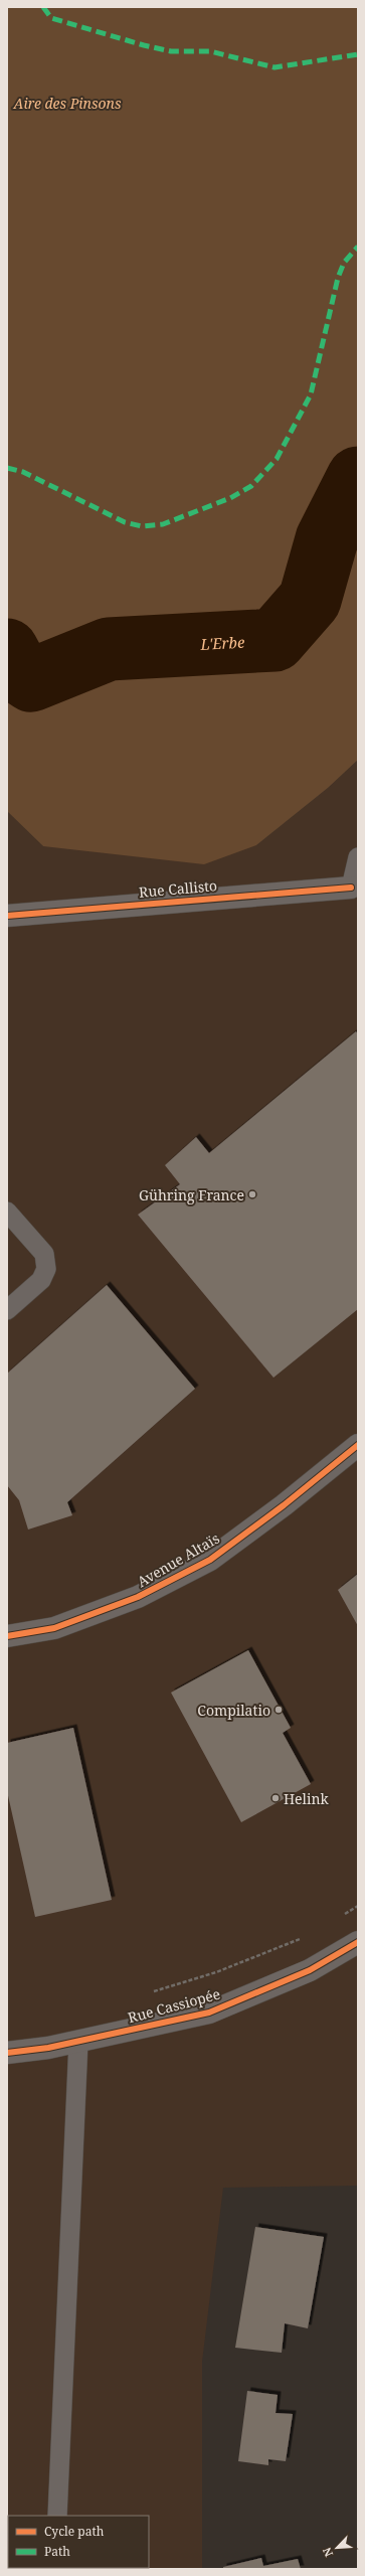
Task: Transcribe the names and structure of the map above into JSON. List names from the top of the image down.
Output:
{
  "streets": {
    "street": ["Rue Callisto", "Avenue Altaïs", "Rue Cassiopée"]
  },
  "water": ["L'Erbe"],
  "parks": ["Aire des Pinsons"],
  "places": ["Gühring France", "Compilatio", "Helink"],
  "legend": ["Cycle path", "Path"],
  "north": "bottom left"
}
